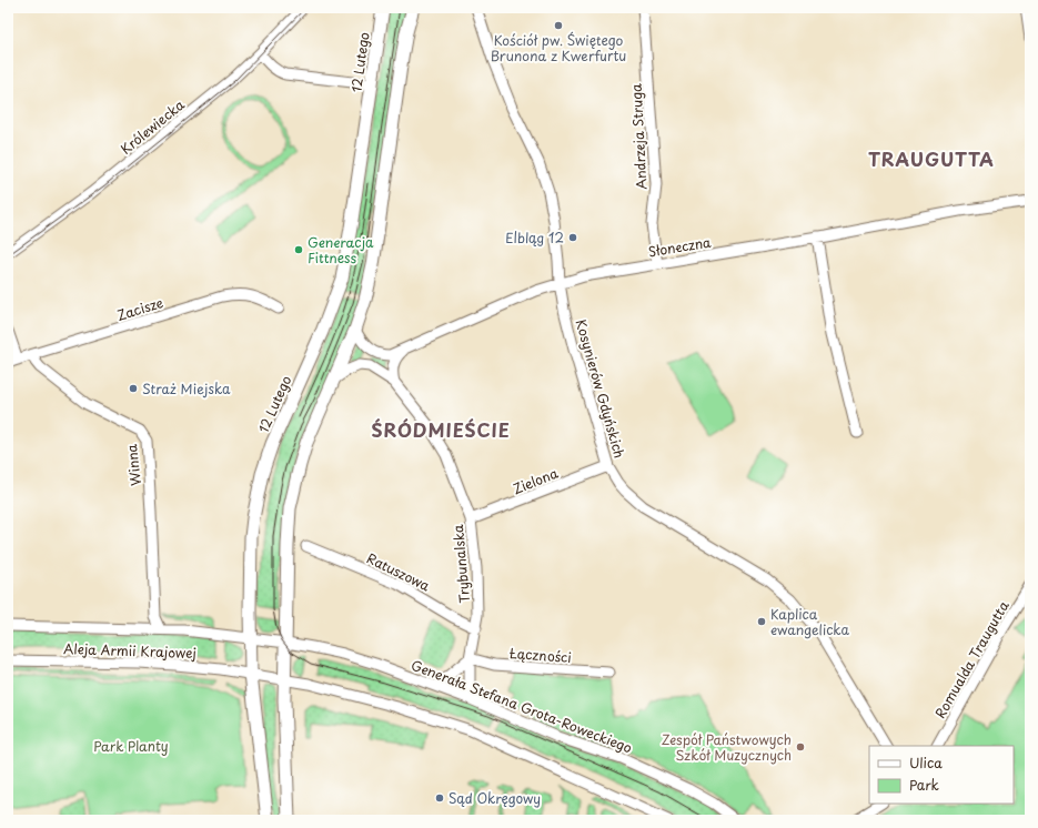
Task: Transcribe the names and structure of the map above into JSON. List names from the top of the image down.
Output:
{
  "streets": {
    "main road": ["12 Lutego"],
    "street": [
      "Królewiecka",
      "Andrzeja Struga",
      "Słoneczna",
      "Zacisze",
      "Kosynierów Gdyńskich",
      "Winna",
      "Zielona",
      "Trybunalska",
      "Ratuszowa",
      "Aleja Armii Krajowej",
      "Łączności",
      "Romualda Traugutta",
      "Generała Stefana Grota-Roweckiego"
    ]
  },
  "crossings": [
    ["12 Lutego", "Aleja Armii Krajowej"],
    ["Andrzeja Struga", "Słoneczna"],
    ["Słoneczna", "Kosynierów Gdyńskich"],
    ["Zacisze", "Winna"],
    ["Kosynierów Gdyńskich", "Zielona"],
    ["Winna", "Aleja Armii Krajowej"],
    ["Zielona", "Trybunalska"],
    ["Trybunalska", "Ratuszowa"],
    ["Trybunalska", "Łączności"],
    ["Trybunalska", "Generała Stefana Grota-Roweckiego"],
    ["Aleja Armii Krajowej", "Generała Stefana Grota-Roweckiego"]
  ],
  "districts": ["TRAUGUTTA", "ŚRÓDMIEŚCIE"],
  "parks": ["Park Planty"],
  "places": [
    "Kościół pw. Świętego Brunona z Kwerfurtu",
    "Elbląg 12",
    "Generacja Fittness",
    "Straż Miejska",
    "Kaplica ewangelicka",
    "Zespół Państwowych Szkół Muzycznych",
    "Sąd Okręgowy"
  ],
  "legend": ["Ulica", "Park"]
}
